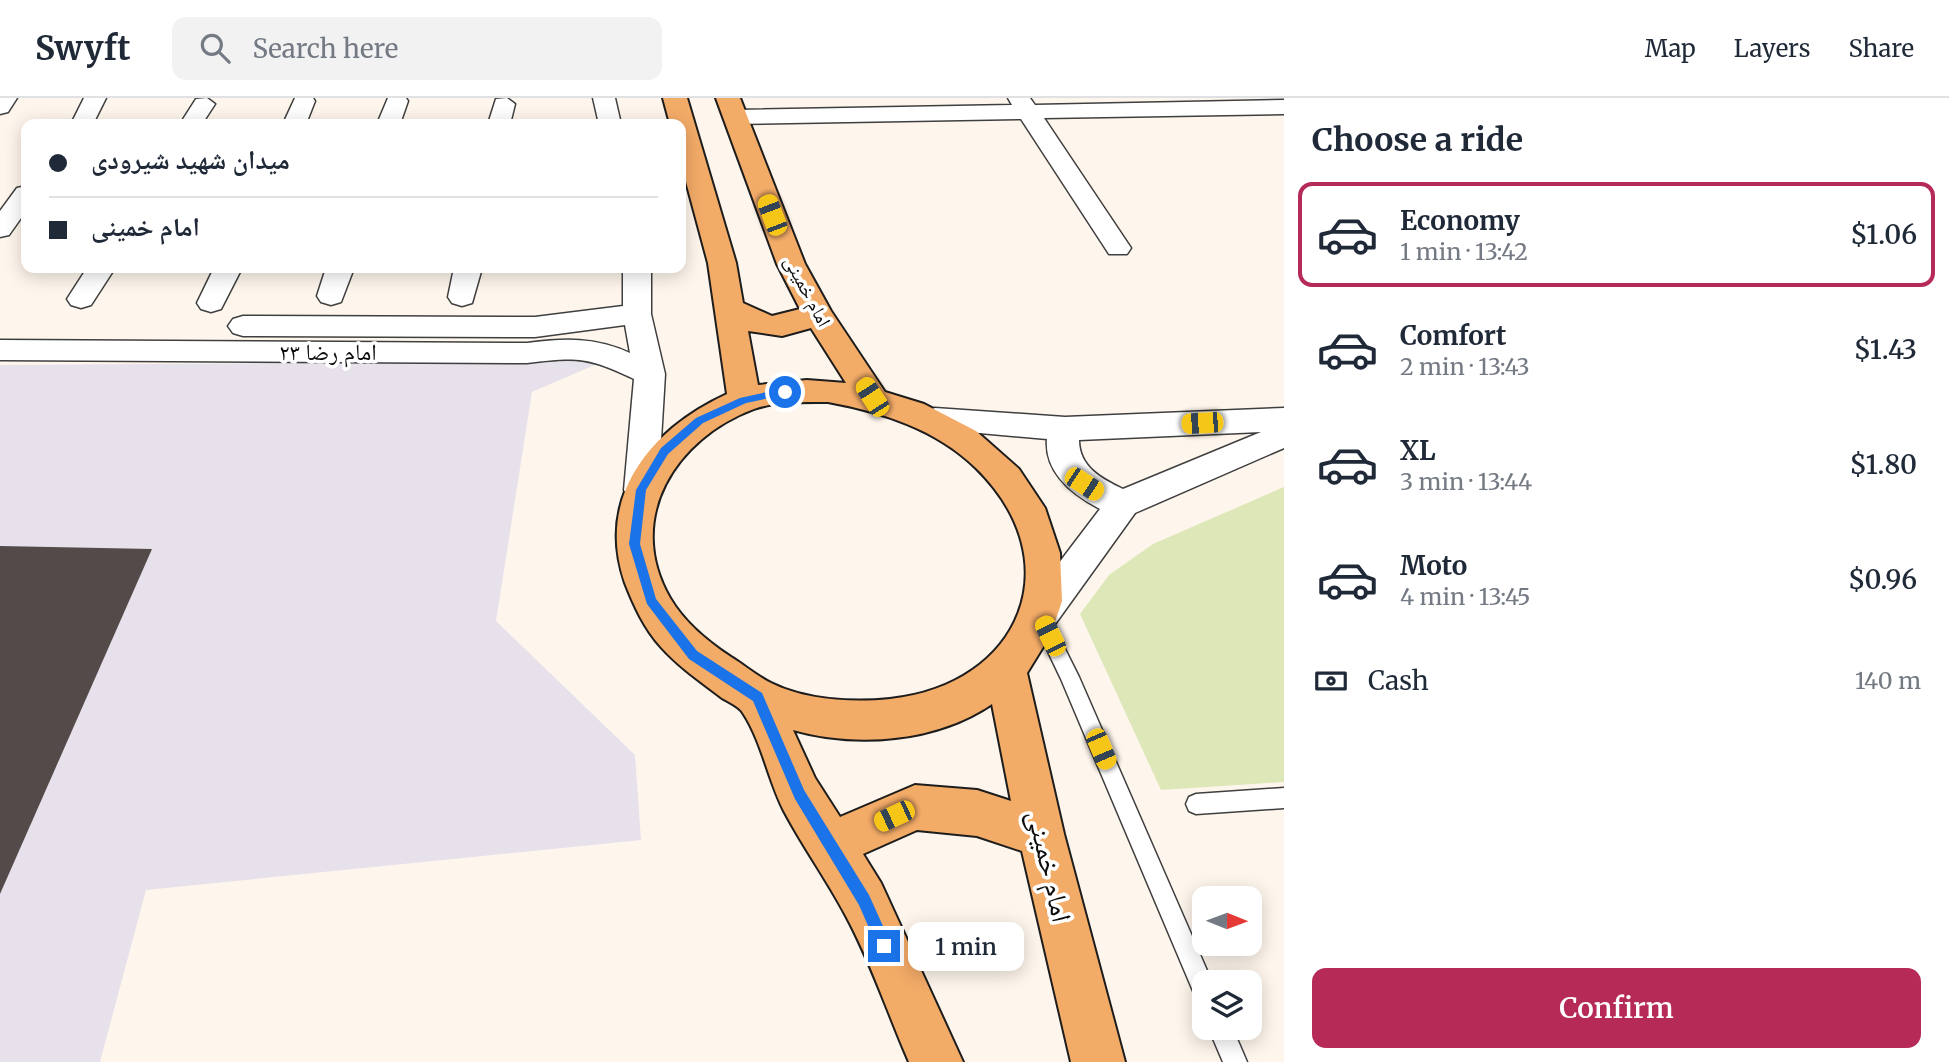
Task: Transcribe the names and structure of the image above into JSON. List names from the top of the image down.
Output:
{
  "streets": {
    "main road": ["امام خمینی"],
    "street": ["امام رضا ۲۳"]
  },
  "north": "right",
  "page": {
    "header": "Swyft",
    "search": "Search here",
    "nav": ["Map", "Layers", "Share"],
    "heading": "Choose a ride",
    "banner": ["میدان شهید شیرودی", "امام خمینی"],
    "list": [
      {
        "name": "Economy",
        "note": "1 min · 13:42",
        "value": "$1.06"
      },
      {
        "name": "Comfort",
        "note": "2 min · 13:43",
        "value": "$1.43"
      },
      {
        "name": "XL",
        "note": "3 min · 13:44",
        "value": "$1.80"
      },
      {
        "name": "Moto",
        "note": "4 min · 13:45",
        "value": "$0.96"
      }
    ],
    "pay": ["Cash", "140 m"],
    "bubble": "1 min",
    "buttons": "Confirm"
  }
}
